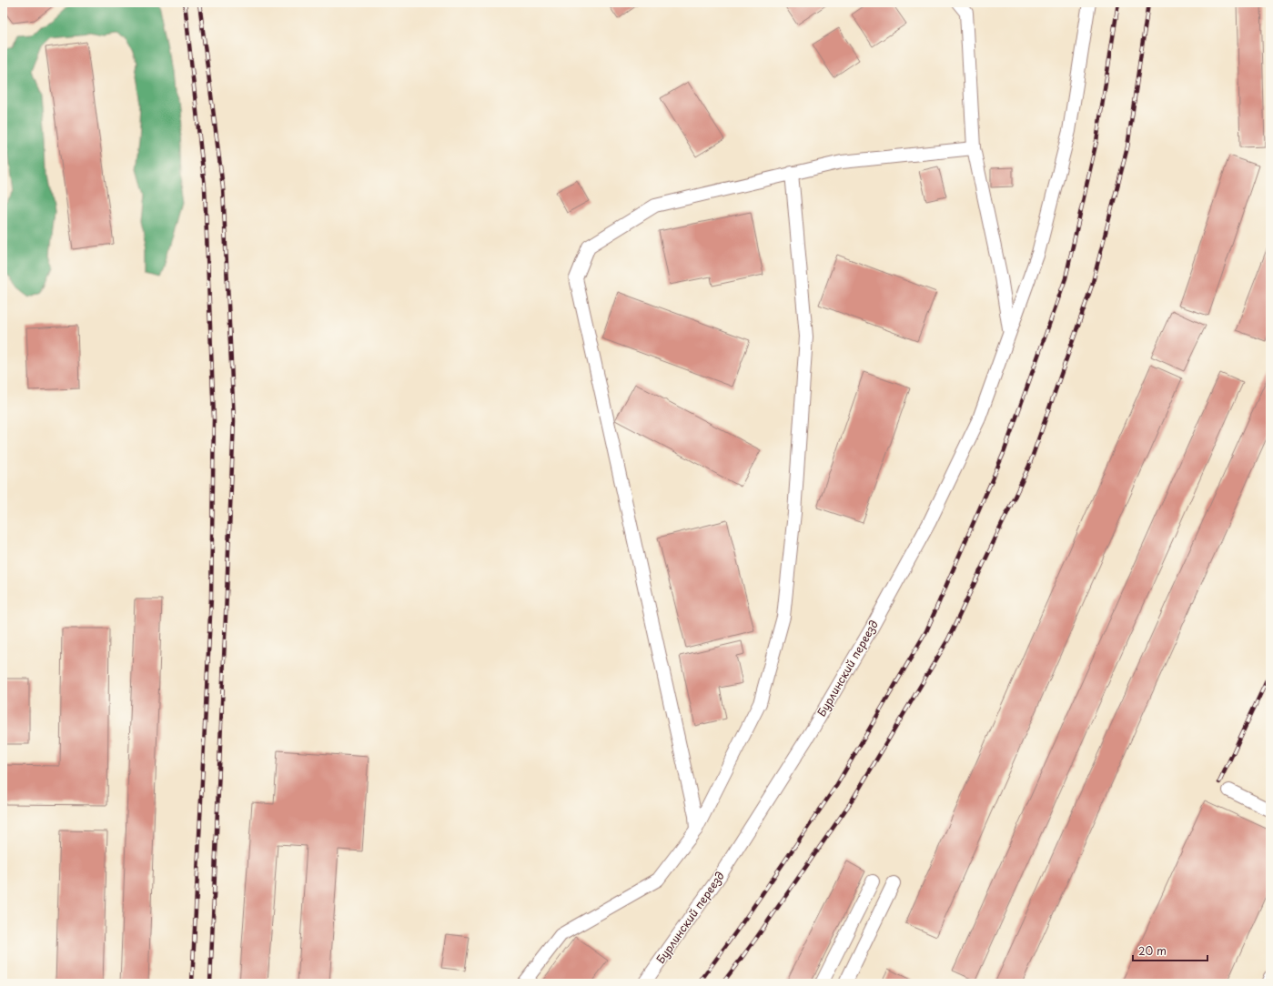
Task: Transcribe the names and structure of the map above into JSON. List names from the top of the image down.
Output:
{
  "streets": {
    "lane": ["Бурлинский переезд"]
  },
  "scale_bar": "20 m"
}
